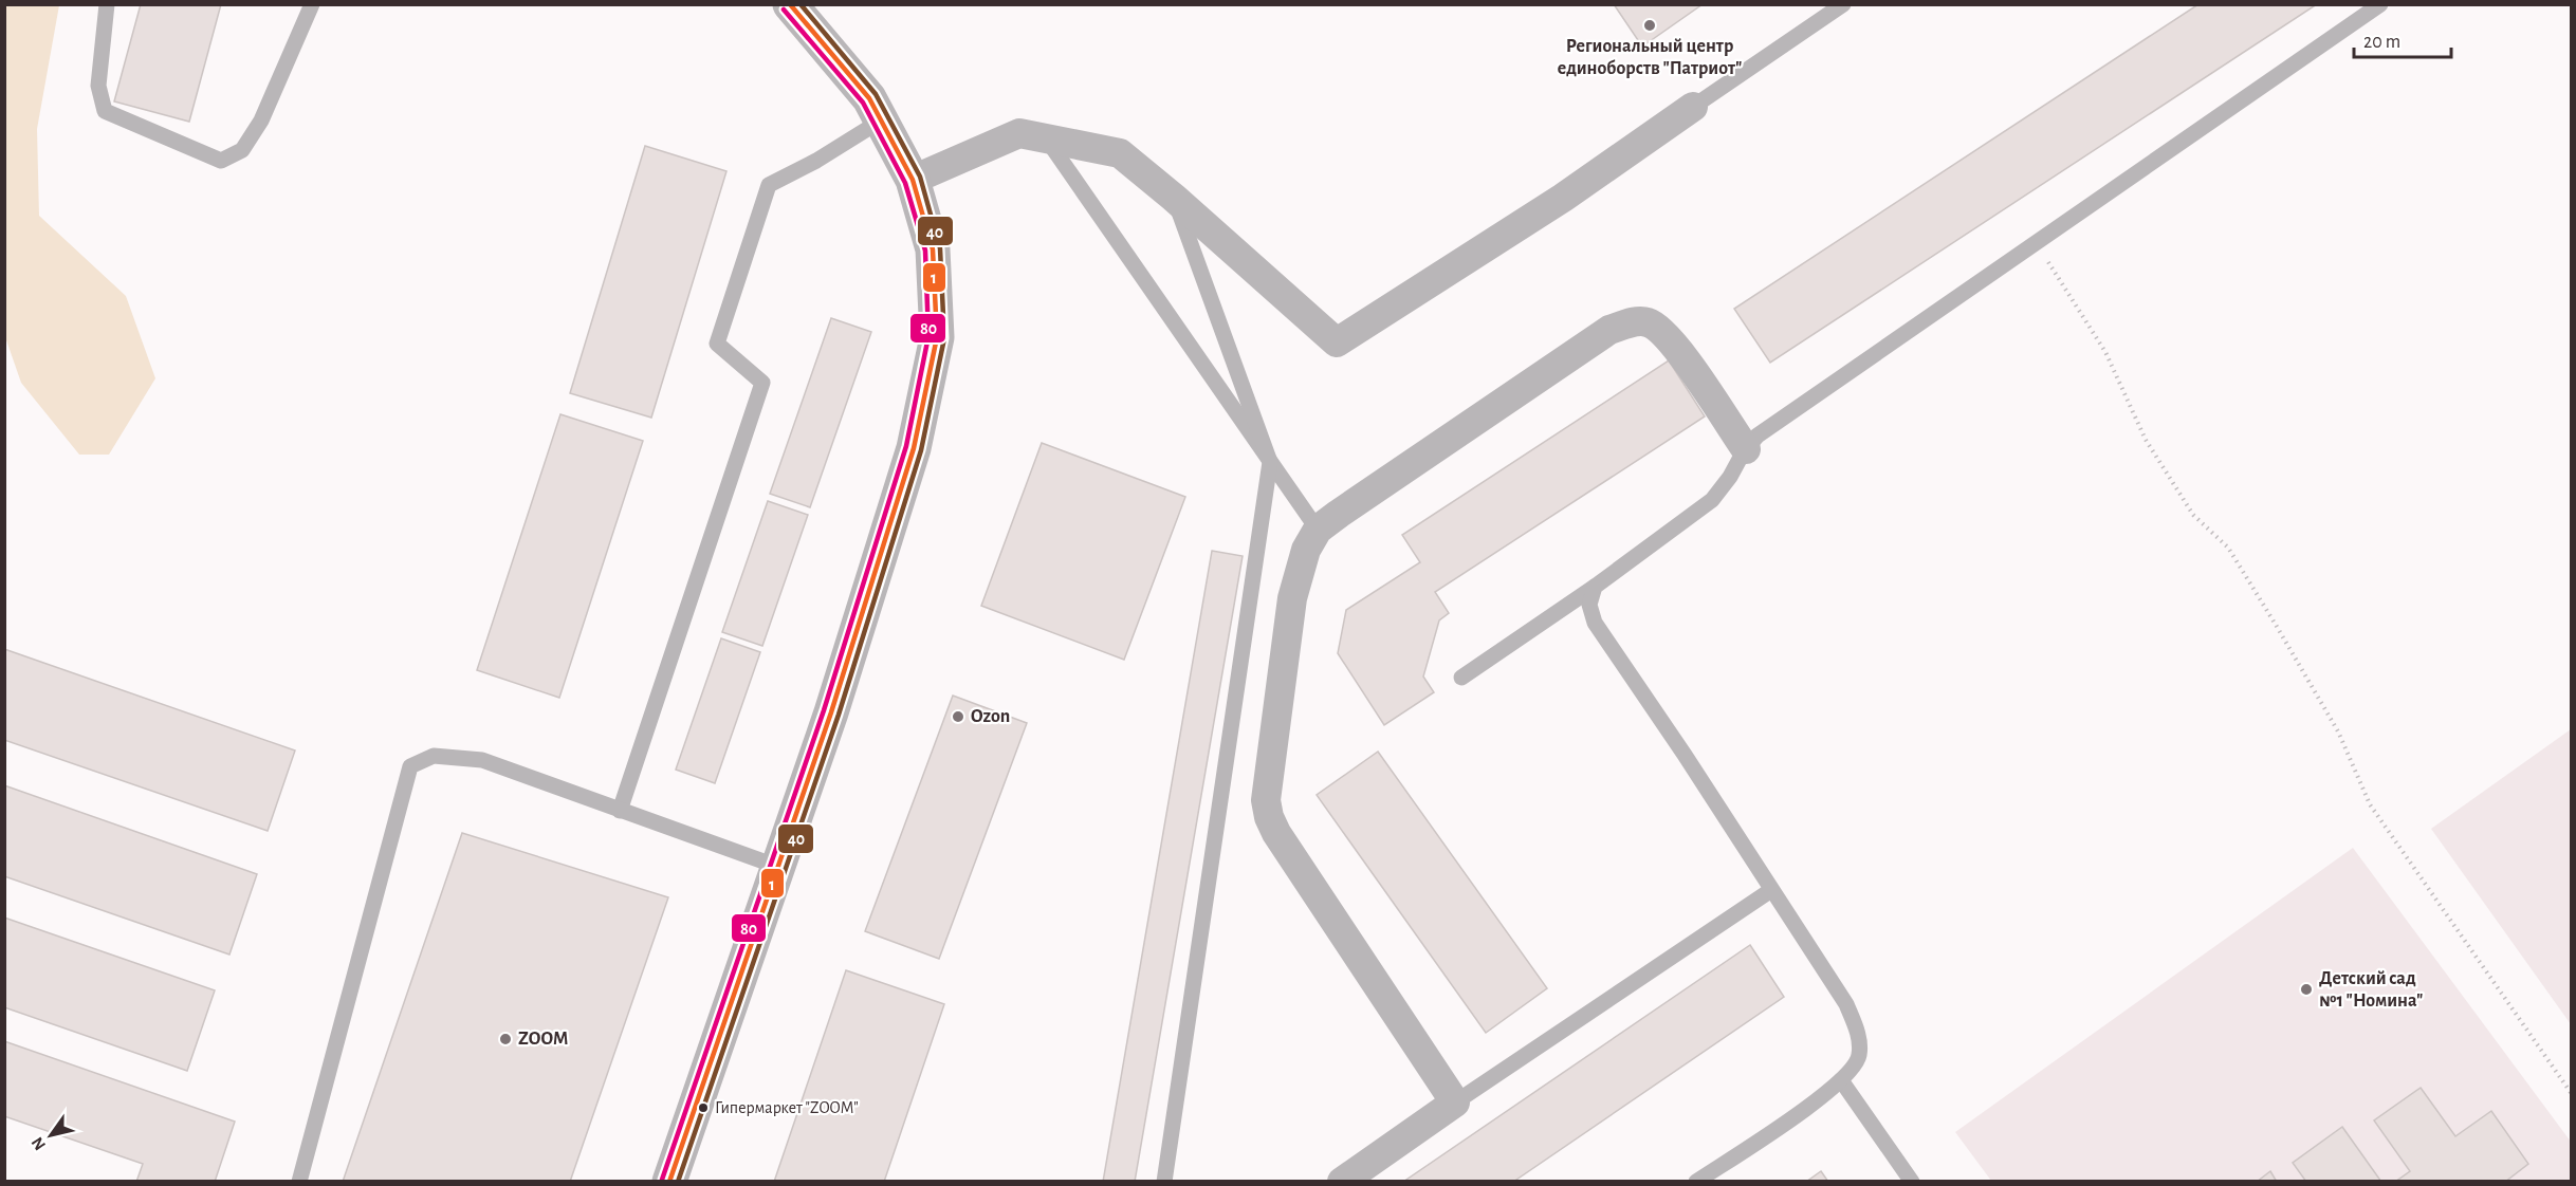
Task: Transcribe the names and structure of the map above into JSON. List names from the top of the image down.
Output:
{
  "places": [
    "Региональный центр единоборств \"Патриот\"",
    "Ozon",
    "Детский сад №1 \"Номина\"",
    "ZOOM",
    "Гипермаркет \"ZOOM\""
  ],
  "lines": ["transit line 1", "transit line 40", "transit line 80"],
  "scale_bar": "20 m",
  "north": "bottom left"
}
